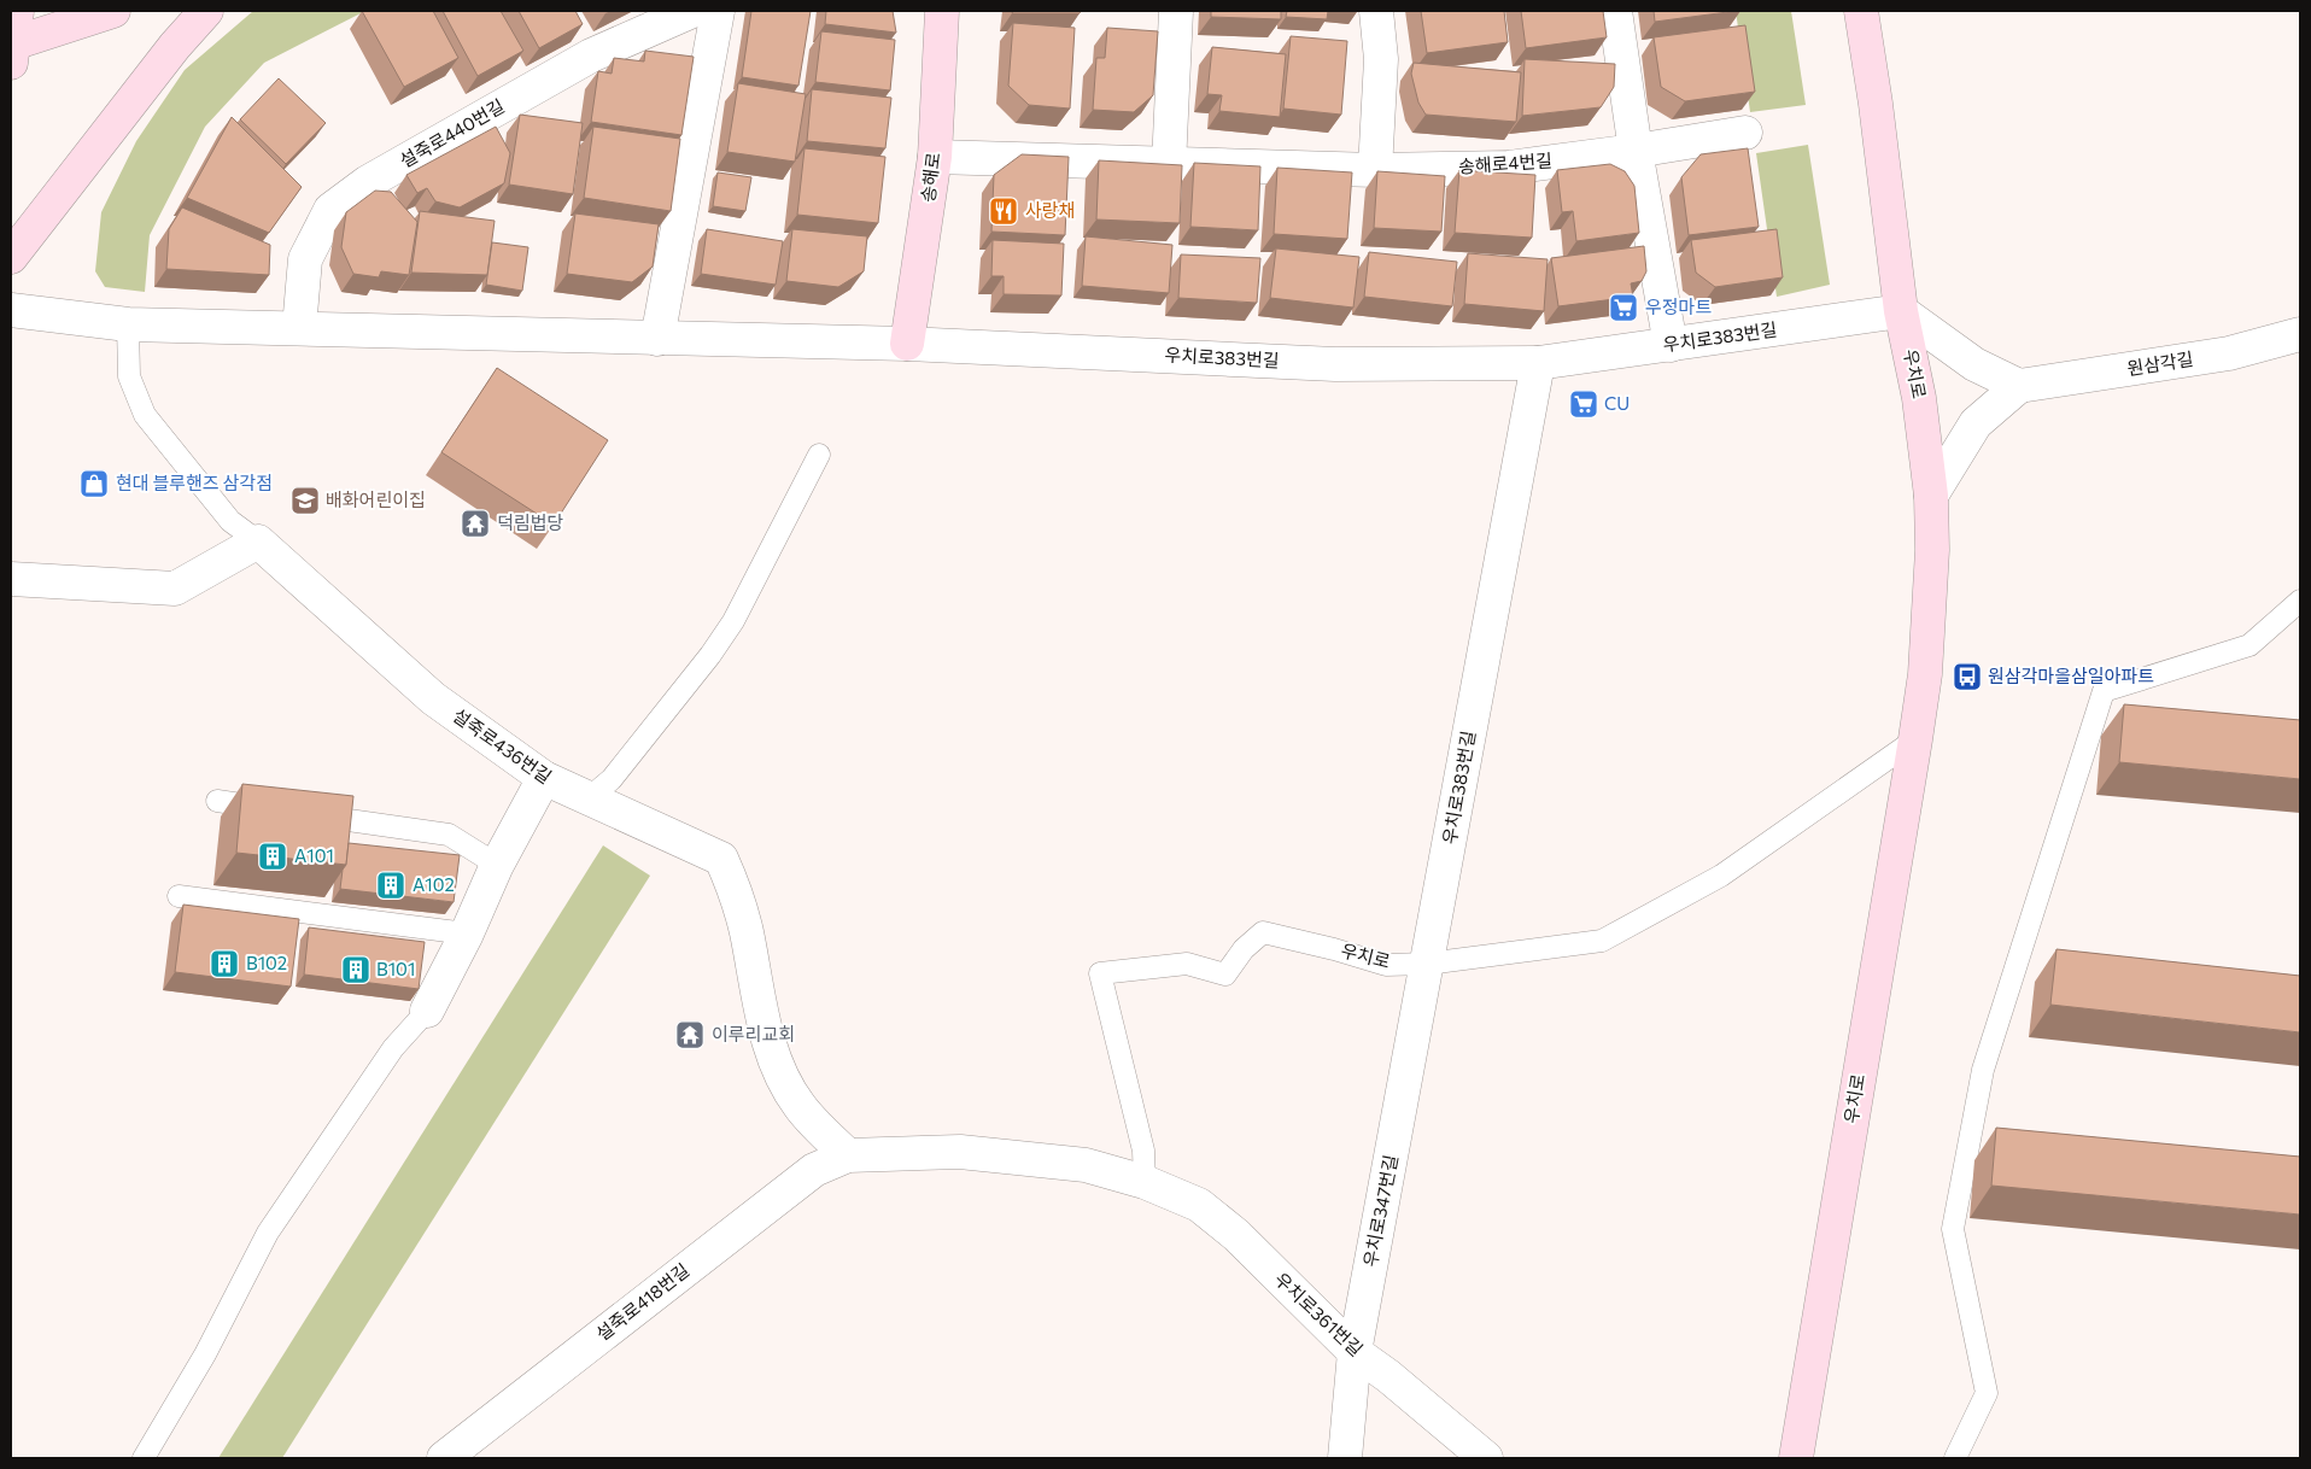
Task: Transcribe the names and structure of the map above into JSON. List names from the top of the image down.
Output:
{
  "streets": {
    "main road": ["송해로", "우치로"],
    "street": [
      "설죽로440번길",
      "송해로4번길",
      "우치로383번길",
      "원삼각길",
      "설죽로436번길",
      "우치로347번길",
      "설죽로418번길",
      "우치로361번길"
    ]
  },
  "crossings": [
    ["송해로4번길", "송해로"],
    ["송해로", "우치로383번길"],
    ["우치로383번길", "우치로"],
    ["우치로383번길", "우치로347번길"],
    ["우치로", "우치로347번길"],
    ["우치로", "우치로361번길"],
    ["설죽로436번길", "설죽로418번길"],
    ["설죽로436번길", "우치로361번길"],
    ["우치로347번길", "우치로361번길"],
    ["설죽로418번길", "우치로361번길"]
  ],
  "places": {
    "restaurant": ["사랑채"],
    "supermarket": ["우정마트", "CU"],
    "shop": ["현대 블루핸즈 삼각점"],
    "school or university": ["배화어린이집"],
    "temple": ["덕림법당", "이루리교회"],
    "bus stop": ["원삼각마을삼일아파트"],
    "building": [
      "A101",
      "A102",
      "B102",
      "B101"
    ]
  }
}
